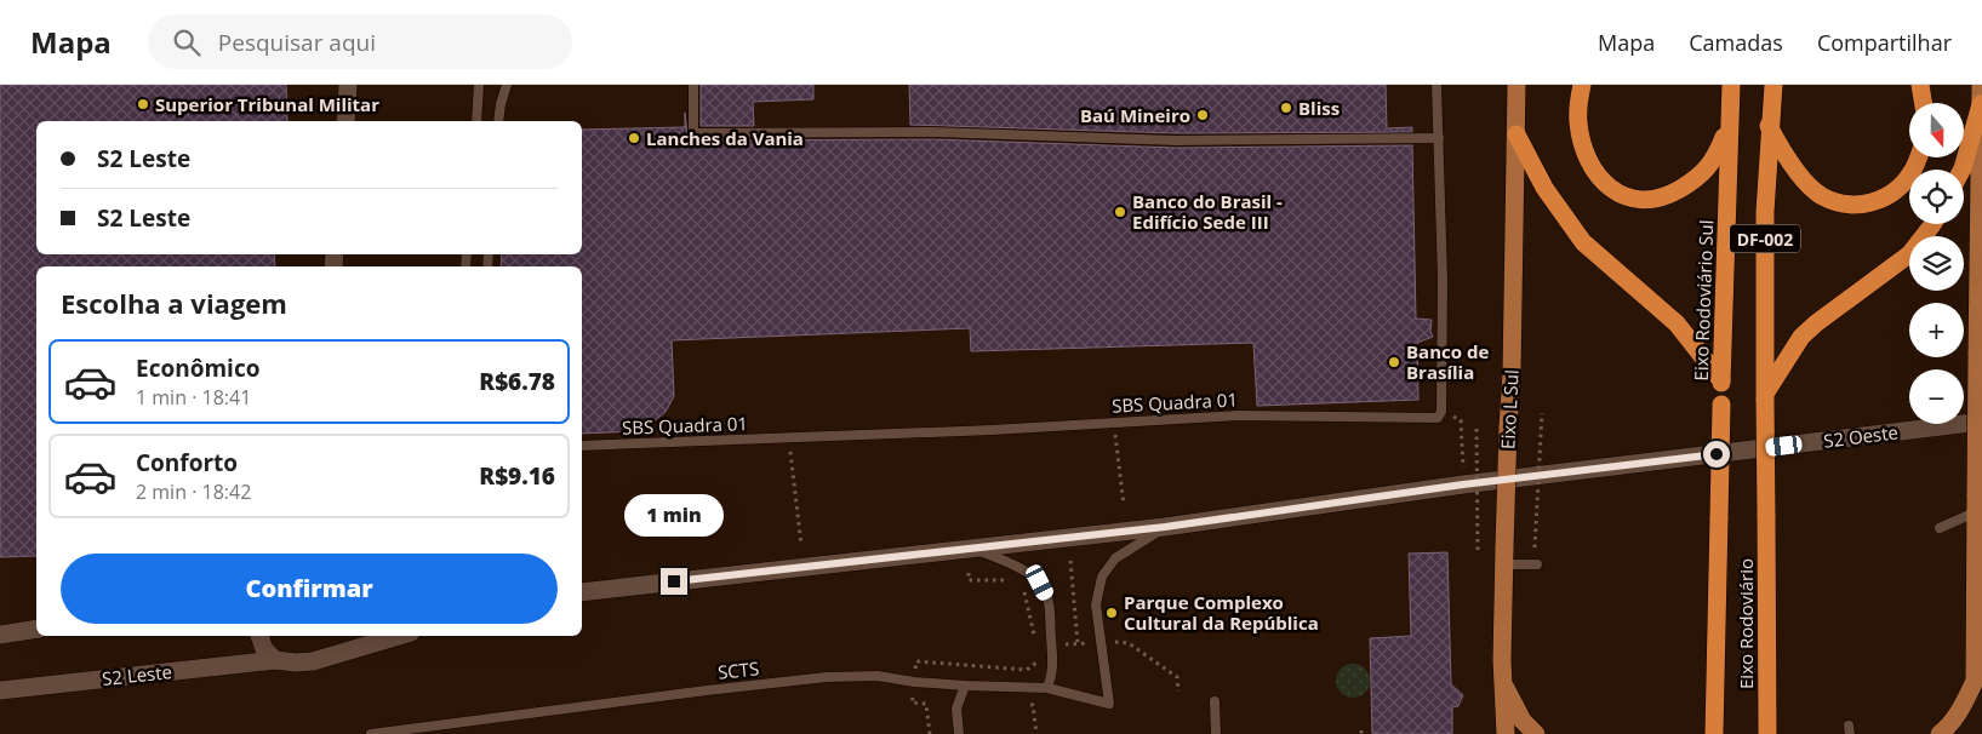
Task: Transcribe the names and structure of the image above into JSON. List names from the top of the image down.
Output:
{
  "streets": {
    "highway": ["DF-002", "Eixo Rodoviário Sul", "Eixo Rodoviário"],
    "main road": ["Eixo L Sul", "S2 Oeste", "S2 Leste"],
    "lane": ["SBS Quadra 01", "SCTS"]
  },
  "crossings": [
    ["DF-002", "Eixo Rodoviário"],
    ["Eixo Rodoviário Sul", "Eixo Rodoviário"],
    ["S2 Oeste", "SCTS"]
  ],
  "places": [
    "Superior Tribunal Militar",
    "Bliss",
    "Baú Mineiro",
    "Lanches da Vania",
    "Banco do Brasil - Edifício Sede III",
    "Banco de Brasília",
    "Parque Complexo Cultural da República"
  ],
  "north": "bottom",
  "page": {
    "header": "Mapa",
    "search": "Pesquisar aqui",
    "nav": ["Mapa", "Camadas", "Compartilhar"],
    "map_buttons": ["+", "−"],
    "banner": ["S2 Leste", "S2 Leste"],
    "heading": "Escolha a viagem",
    "list": [
      {
        "name": "Econômico",
        "note": "1 min · 18:41",
        "value": "R$6.78"
      },
      {
        "name": "Conforto",
        "note": "2 min · 18:42",
        "value": "R$9.16"
      }
    ],
    "bubble": "1 min",
    "buttons": "Confirmar"
  }
}
